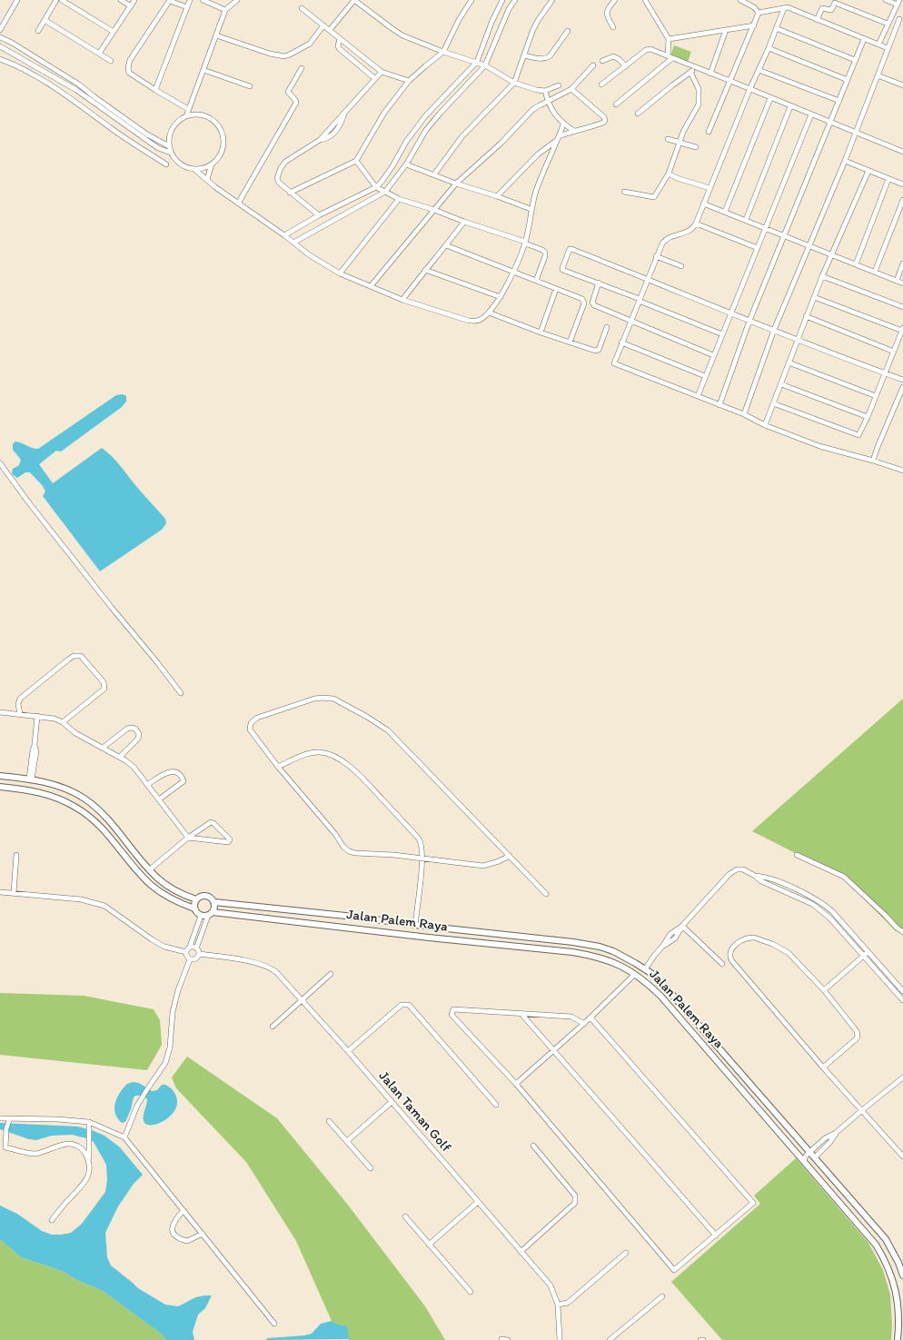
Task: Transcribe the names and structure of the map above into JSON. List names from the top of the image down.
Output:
{
  "streets": {
    "street": ["Jalan Palem Raya", "Jalan Taman Golf"]
  }
}
